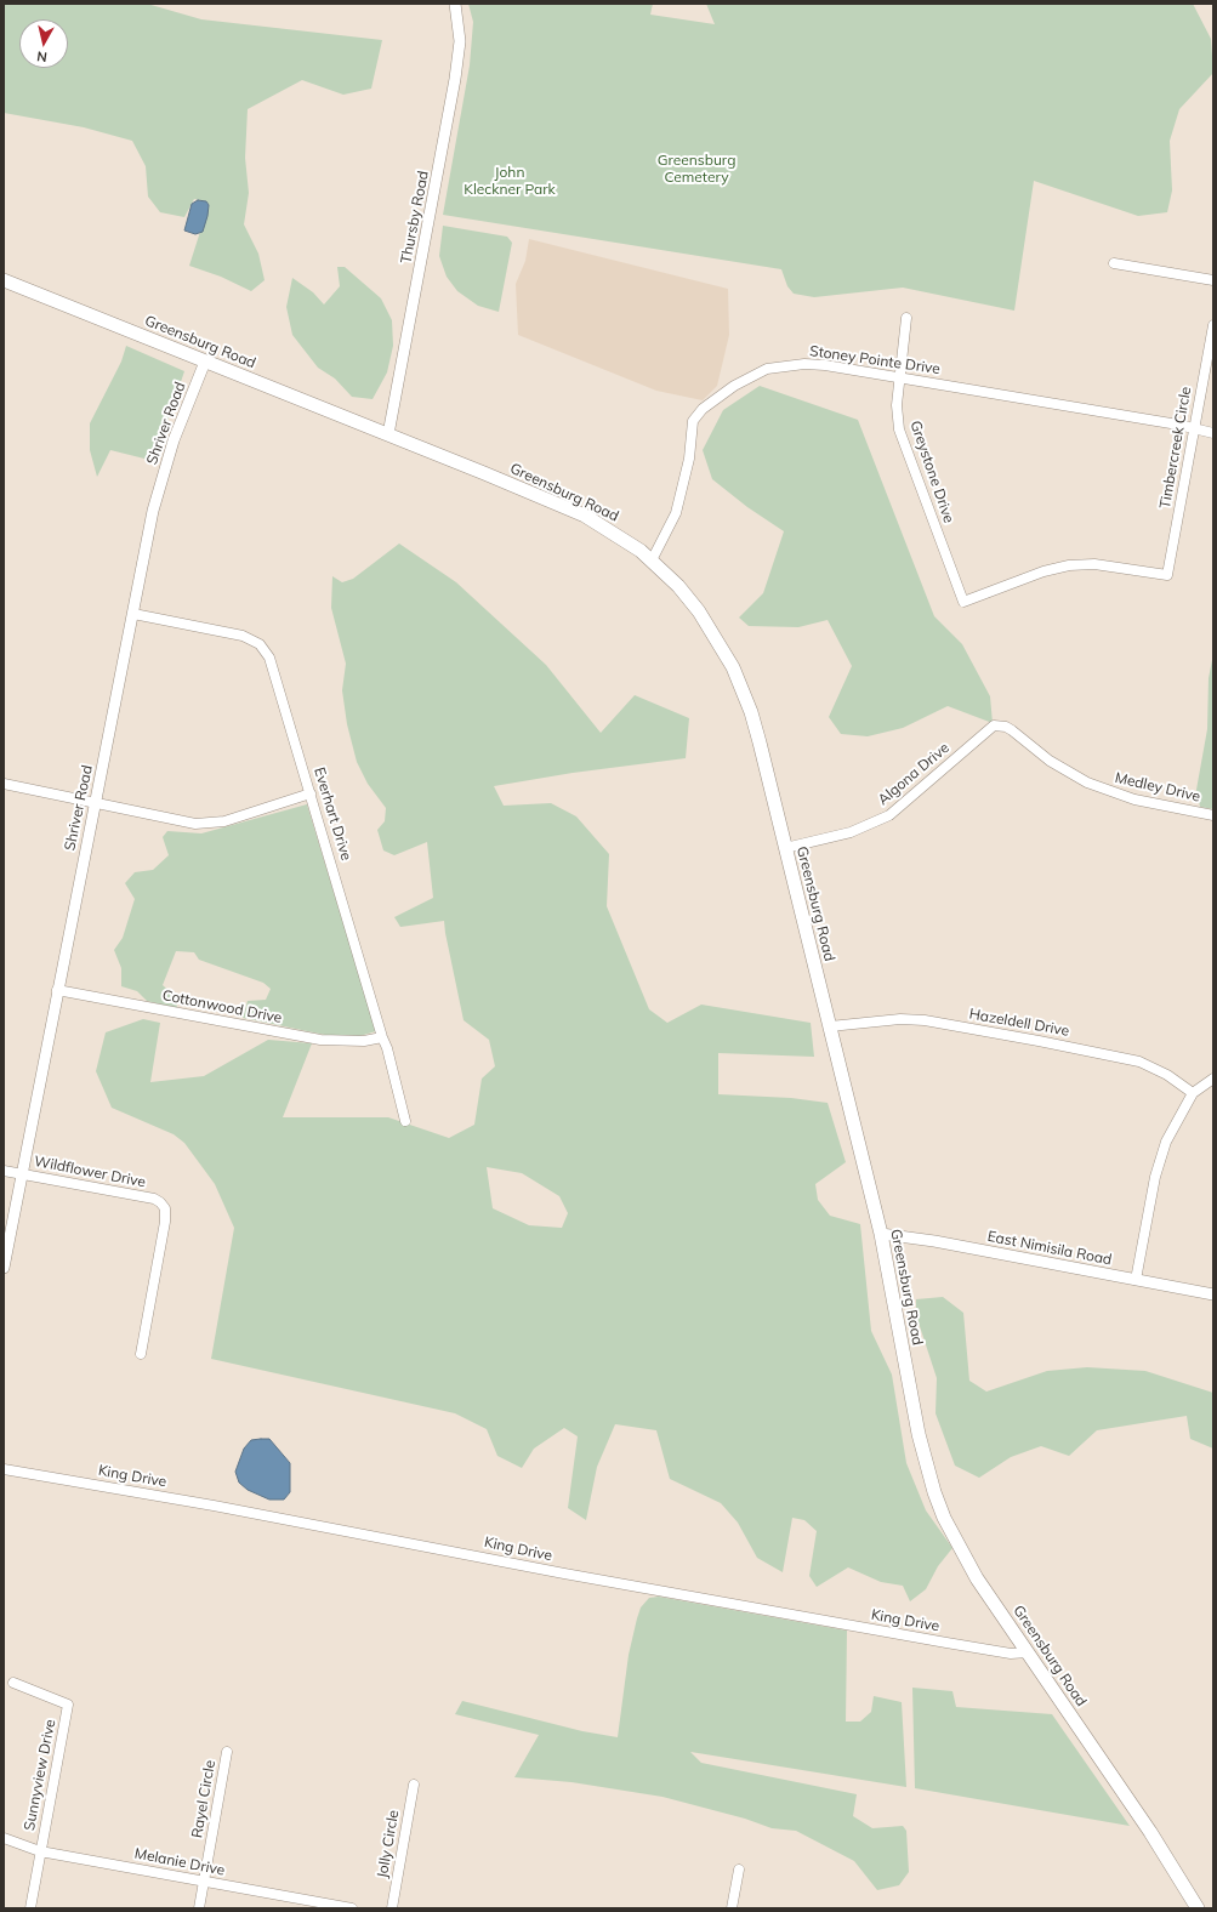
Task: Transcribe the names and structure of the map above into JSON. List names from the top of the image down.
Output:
{
  "streets": {
    "main road": ["Greensburg Road"],
    "street": [
      "Thursby Road",
      "Stoney Pointe Drive",
      "Shriver Road",
      "Timbercreek Circle",
      "Greystone Drive",
      "Algona Drive",
      "Medley Drive",
      "Everhart Drive",
      "Cottonwood Drive",
      "Hazeldell Drive",
      "Wildflower Drive",
      "East Nimisila Road",
      "King Drive",
      "Sunnyview Drive",
      "Rayel Circle",
      "Jolly Circle",
      "Melanie Drive"
    ]
  },
  "crossings": [
    ["Thursby Road", "Greensburg Road"],
    ["Greensburg Road", "Stoney Pointe Drive"],
    ["Greensburg Road", "Shriver Road"],
    ["Greensburg Road", "Algona Drive"],
    ["Greensburg Road", "Hazeldell Drive"],
    ["Greensburg Road", "East Nimisila Road"],
    ["Greensburg Road", "King Drive"],
    ["Stoney Pointe Drive", "Timbercreek Circle"],
    ["Stoney Pointe Drive", "Greystone Drive"],
    ["Shriver Road", "Everhart Drive"],
    ["Shriver Road", "Cottonwood Drive"],
    ["Shriver Road", "Wildflower Drive"],
    ["Timbercreek Circle", "Greystone Drive"],
    ["Algona Drive", "Medley Drive"],
    ["Everhart Drive", "Cottonwood Drive"],
    ["Sunnyview Drive", "Melanie Drive"],
    ["Rayel Circle", "Melanie Drive"]
  ],
  "parks": ["Greensburg Cemetery", "John Kleckner Park"],
  "north": "bottom"
}
